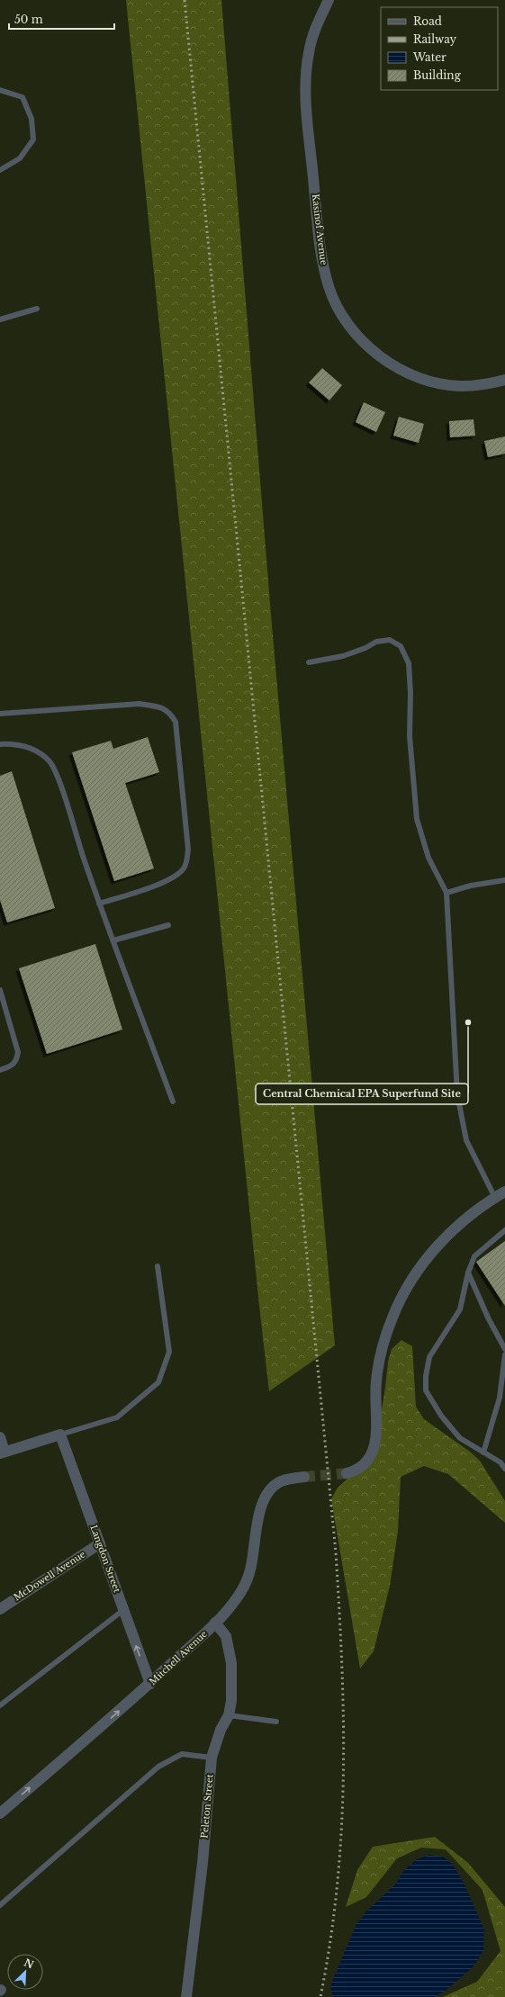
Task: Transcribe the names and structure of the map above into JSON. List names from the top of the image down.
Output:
{
  "streets": {
    "street": [
      "Kasinof Avenue",
      "Langdon Street",
      "McDowell Avenue",
      "Mitchell Avenue",
      "Peleton Street"
    ]
  },
  "crossings": [
    ["Langdon Street", "McDowell Avenue"],
    ["Langdon Street", "Mitchell Avenue"],
    ["Mitchell Avenue", "Peleton Street"]
  ],
  "one_way": ["Mitchell Avenue"],
  "places": ["Central Chemical EPA Superfund Site"],
  "legend": [
    "Road",
    "Railway",
    "Water",
    "Building"
  ],
  "scale_bar": "50 m",
  "north": "top right"
}
